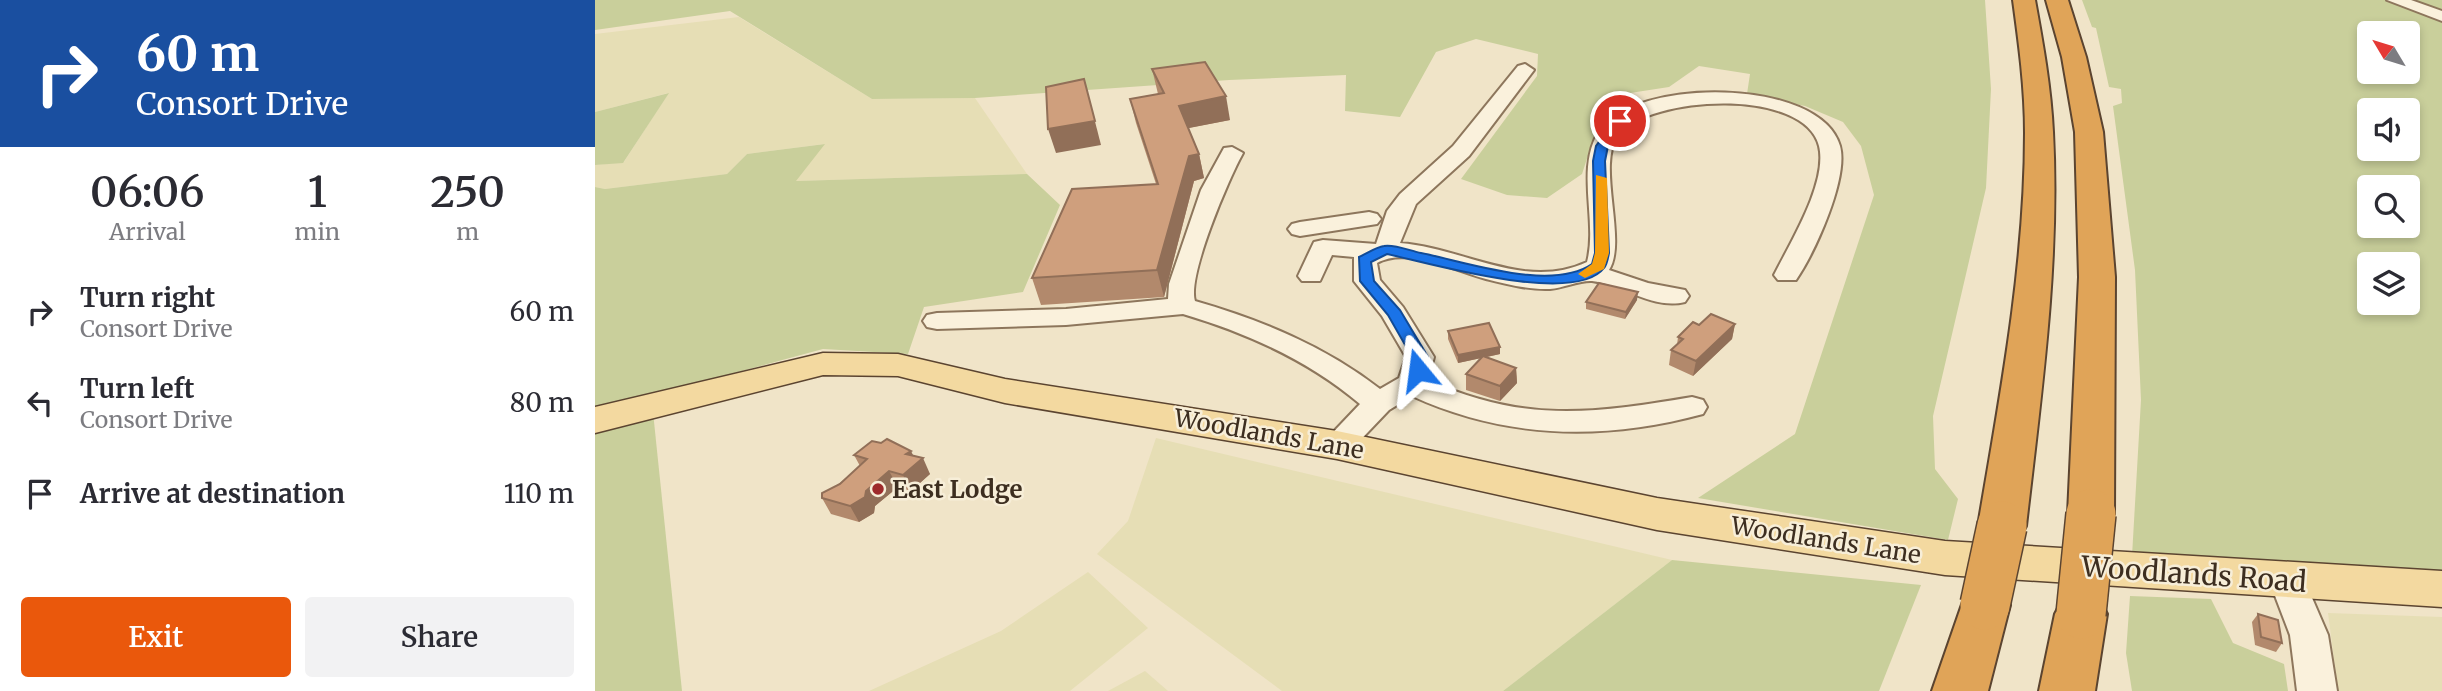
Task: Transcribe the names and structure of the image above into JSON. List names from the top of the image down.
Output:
{
  "streets": {
    "main road": ["Woodlands Lane", "Woodlands Road"]
  },
  "crossings": [
    ["Woodlands Lane", "Woodlands Road"]
  ],
  "places": ["East Lodge"],
  "north": "top left",
  "page": {
    "turn": ["60 m", "Consort Drive"],
    "eta": [
      "06:06",
      "Arrival",
      "1",
      "min",
      "250",
      "m"
    ],
    "list": [
      {
        "name": "Turn right",
        "note": "Consort Drive",
        "value": "60 m"
      },
      {
        "name": "Turn left",
        "note": "Consort Drive",
        "value": "80 m"
      },
      {
        "name": "Arrive at destination",
        "value": "110 m"
      }
    ],
    "buttons": ["Exit", "Share"]
  }
}
